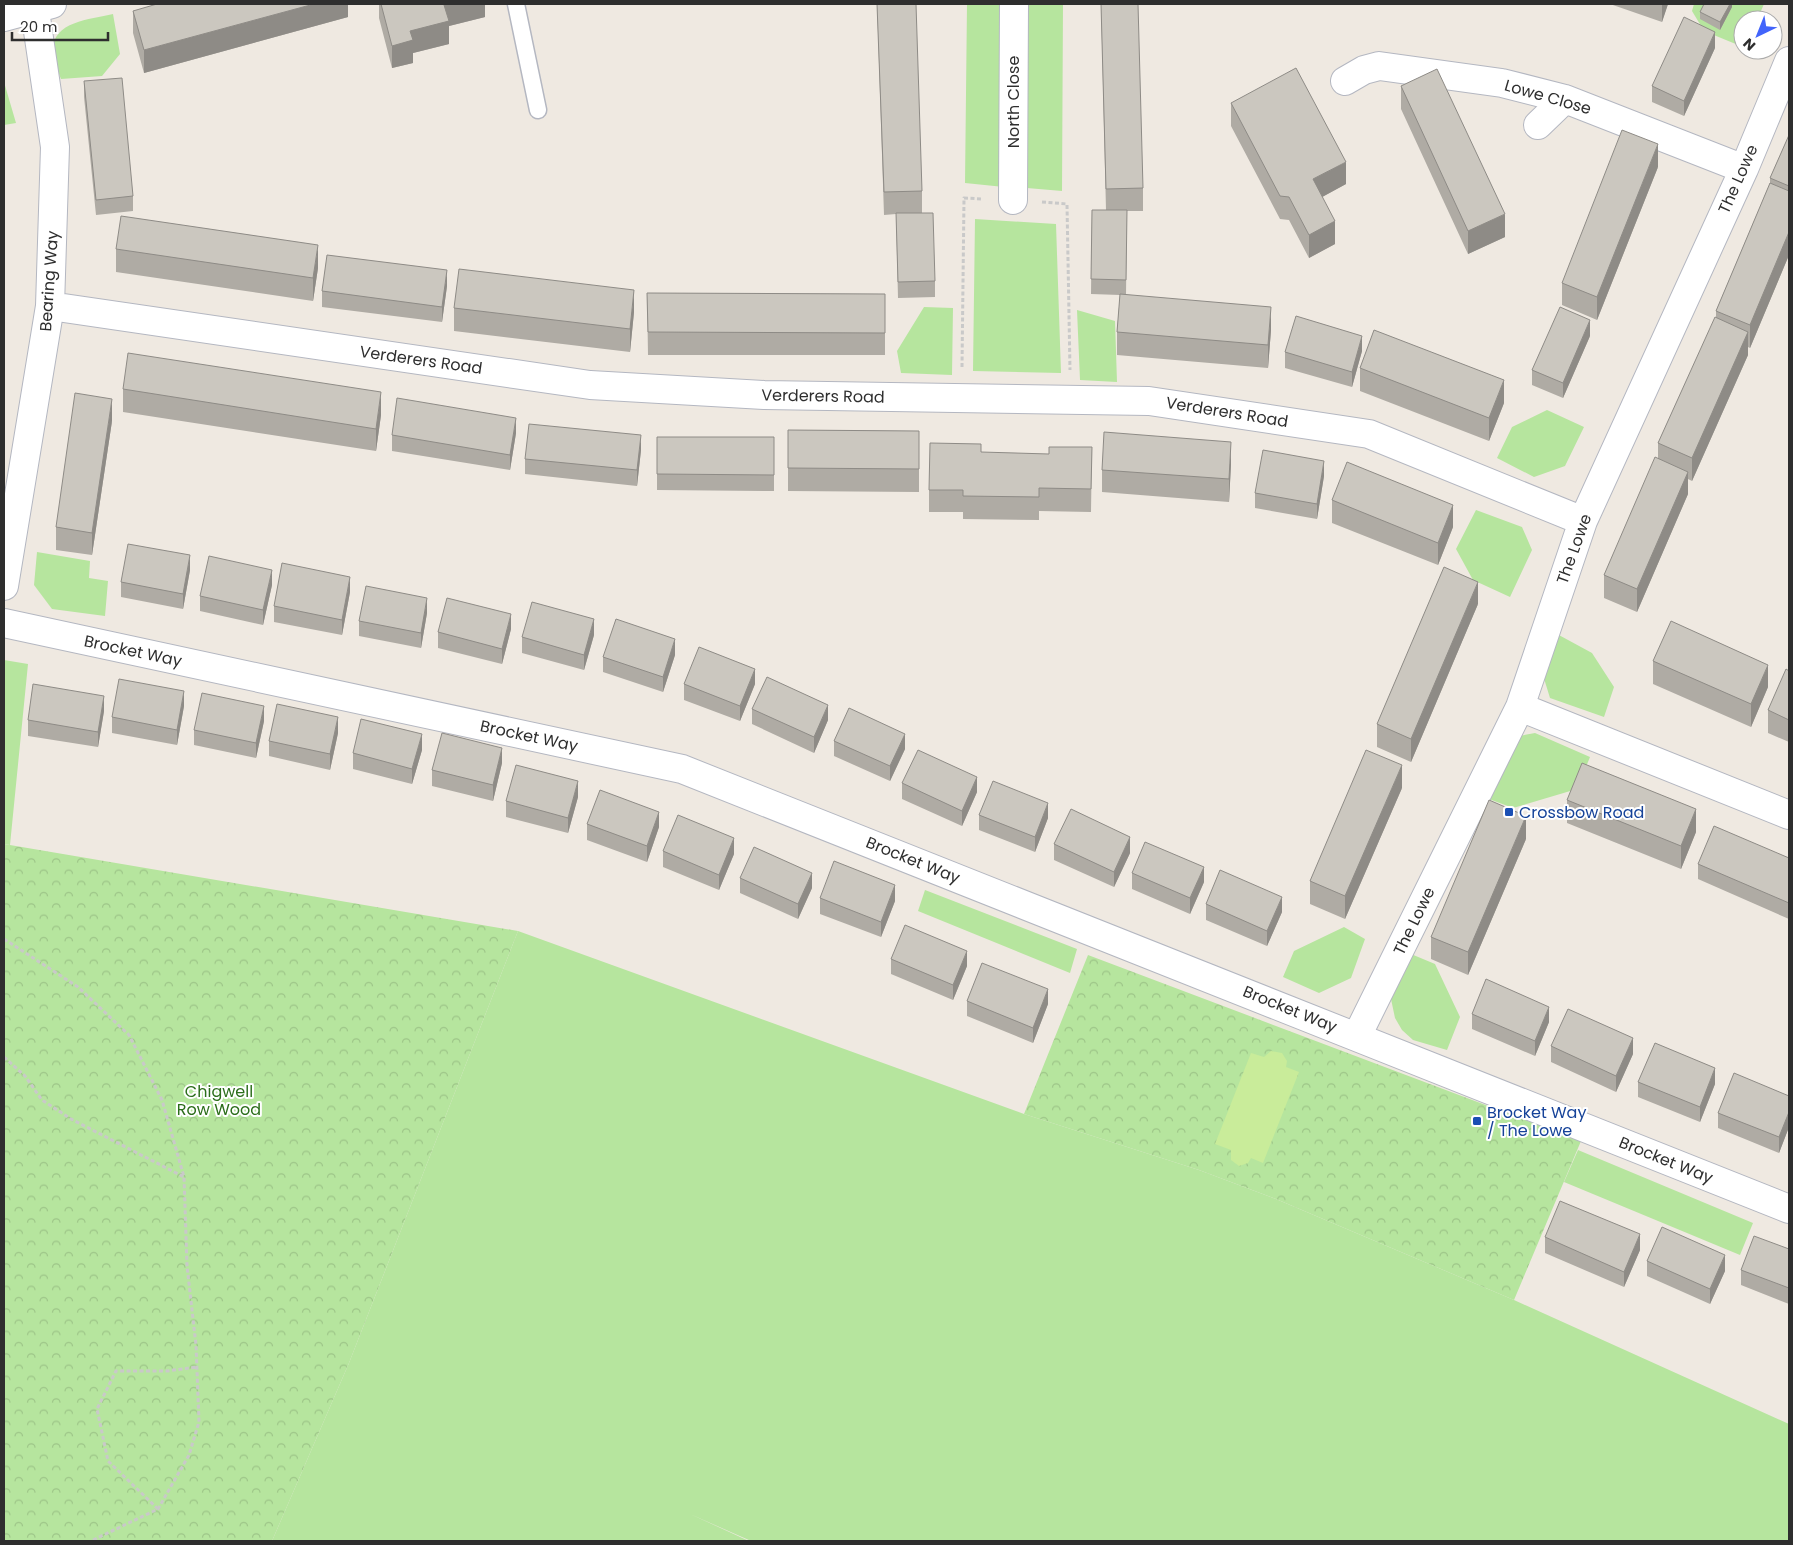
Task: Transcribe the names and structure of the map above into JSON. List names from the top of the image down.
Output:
{
  "streets": {
    "street": [
      "Lowe Close",
      "North Close",
      "The Lowe",
      "Bearing Way",
      "Verderers Road",
      "Brocket Way"
    ]
  },
  "crossings": [
    ["Lowe Close", "The Lowe"],
    ["The Lowe", "Verderers Road"],
    ["The Lowe", "Brocket Way"],
    ["Bearing Way", "Verderers Road"]
  ],
  "parks": ["Chigwell Row Wood"],
  "places": {
    "transit": ["Crossbow Road", "Brocket Way / The Lowe"]
  },
  "scale_bar": "20 m",
  "north": "bottom left"
}
